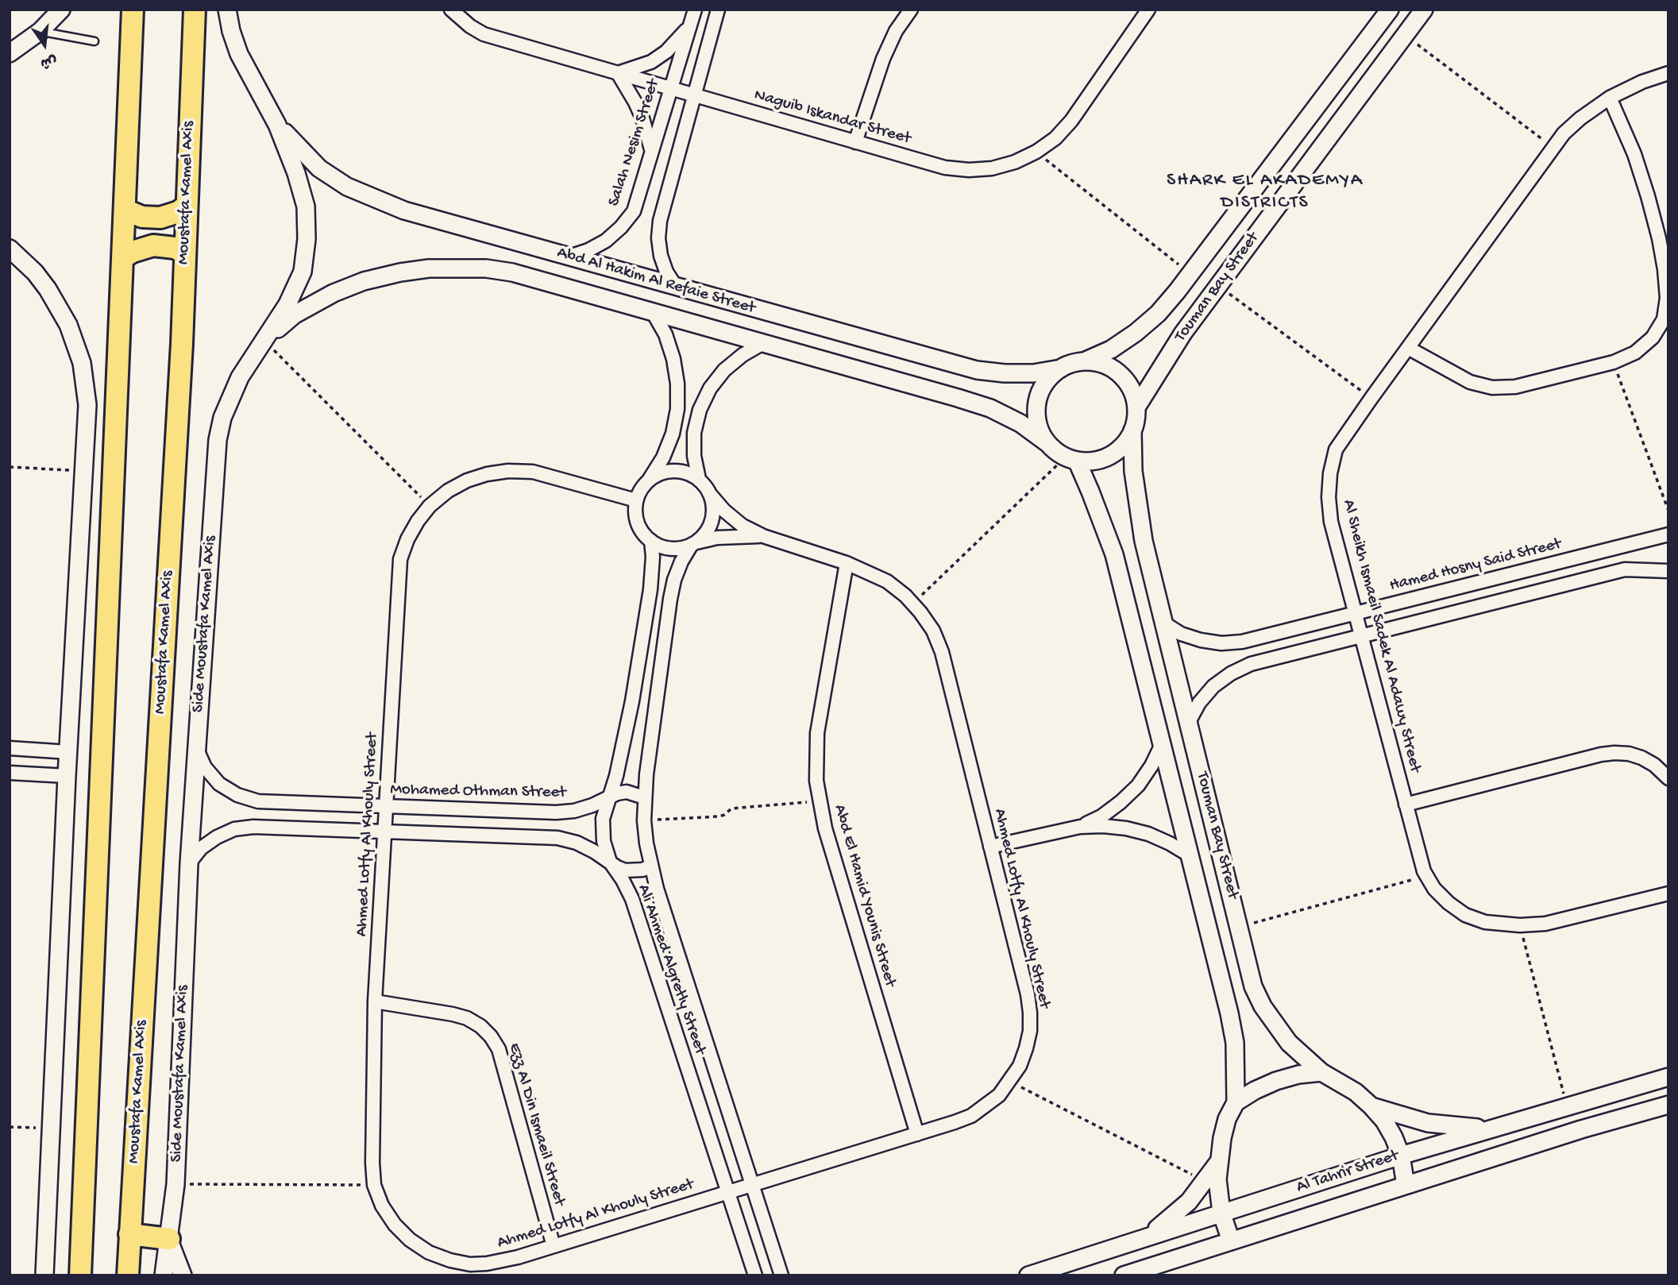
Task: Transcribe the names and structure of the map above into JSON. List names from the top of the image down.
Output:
{
  "streets": {
    "main road": ["Moustafa Kamel Axis"],
    "street": [
      "Naguib Iskandar Street",
      "Salah Nesim Street",
      "Abd Al Hakim Al Refaie Street",
      "Touman Bay Street",
      "Hamed Hosny Said Street",
      "Side Moustafa Kamel Axis",
      "Al Sheikh Ismaeil Sadek Al Adawy Street",
      "Mohamed Othman Street",
      "Ahmed Lotfy Al Khouly Street",
      "Abd El Hamid Younis Street",
      "Ali Ahmed Algretly Street",
      "Ezz Al Din Ismaeil Street",
      "Al Tahrir Street"
    ]
  },
  "crossings": [
    ["Naguib Iskandar Street", "Salah Nesim Street"],
    ["Salah Nesim Street", "Abd Al Hakim Al Refaie Street"],
    ["Abd Al Hakim Al Refaie Street", "Touman Bay Street"],
    ["Abd Al Hakim Al Refaie Street", "Side Moustafa Kamel Axis"],
    ["Touman Bay Street", "Hamed Hosny Said Street"],
    ["Touman Bay Street", "Al Tahrir Street"],
    ["Hamed Hosny Said Street", "Al Sheikh Ismaeil Sadek Al Adawy Street"],
    ["Side Moustafa Kamel Axis", "Mohamed Othman Street"],
    ["Mohamed Othman Street", "Ahmed Lotfy Al Khouly Street"],
    ["Mohamed Othman Street", "Ali Ahmed Algretly Street"],
    ["Ahmed Lotfy Al Khouly Street", "Abd El Hamid Younis Street"],
    ["Ahmed Lotfy Al Khouly Street", "Ali Ahmed Algretly Street"],
    ["Ahmed Lotfy Al Khouly Street", "Ezz Al Din Ismaeil Street"]
  ],
  "districts": ["SHARK EL AKADEMYA DISTRICTS"],
  "north": "bottom"
}
